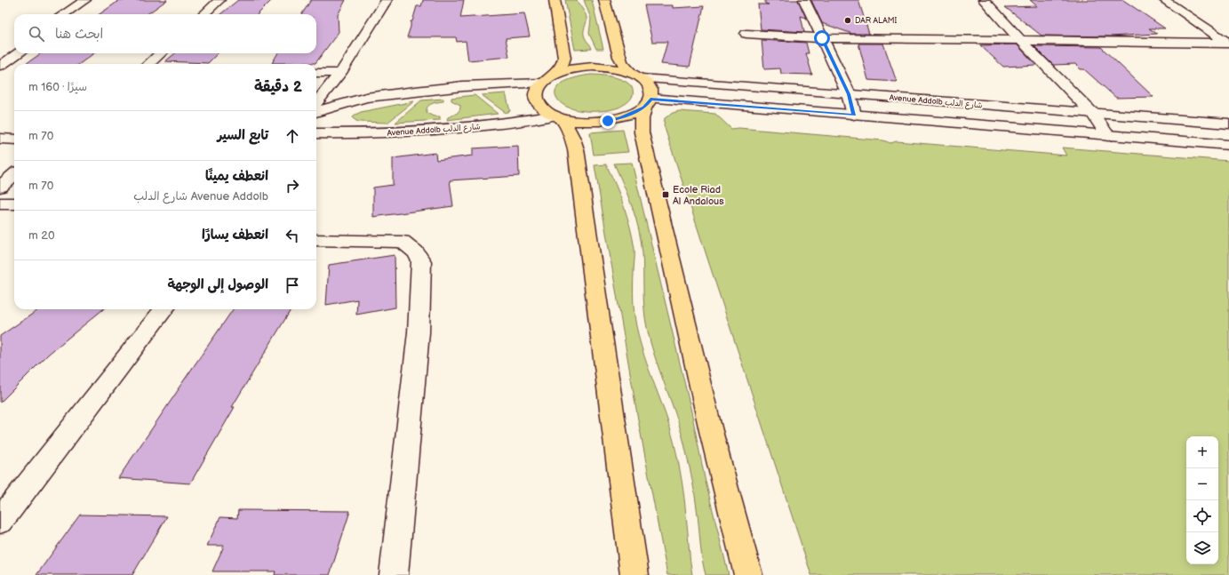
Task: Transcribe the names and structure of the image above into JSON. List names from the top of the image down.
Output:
{
  "streets": {
    "street": ["Avenue Addolb شارع الدلب"]
  },
  "places": {
    "other": ["DAR ALAMI"],
    "transit": ["Ecole Riad Al Andalous"]
  },
  "page": {
    "search": "ابحث هنا",
    "heading": ["2 دقيقة", "سيرًا · 160 m"],
    "list": [
      ["تابع السير", "70 m"],
      ["انعطف يمينًا", "Avenue Addolb شارع الدلب", "70 m"],
      ["انعطف يسارًا", "20 m"],
      "الوصول إلى الوجهة"
    ],
    "map_buttons": ["+", "−"]
  }
}
